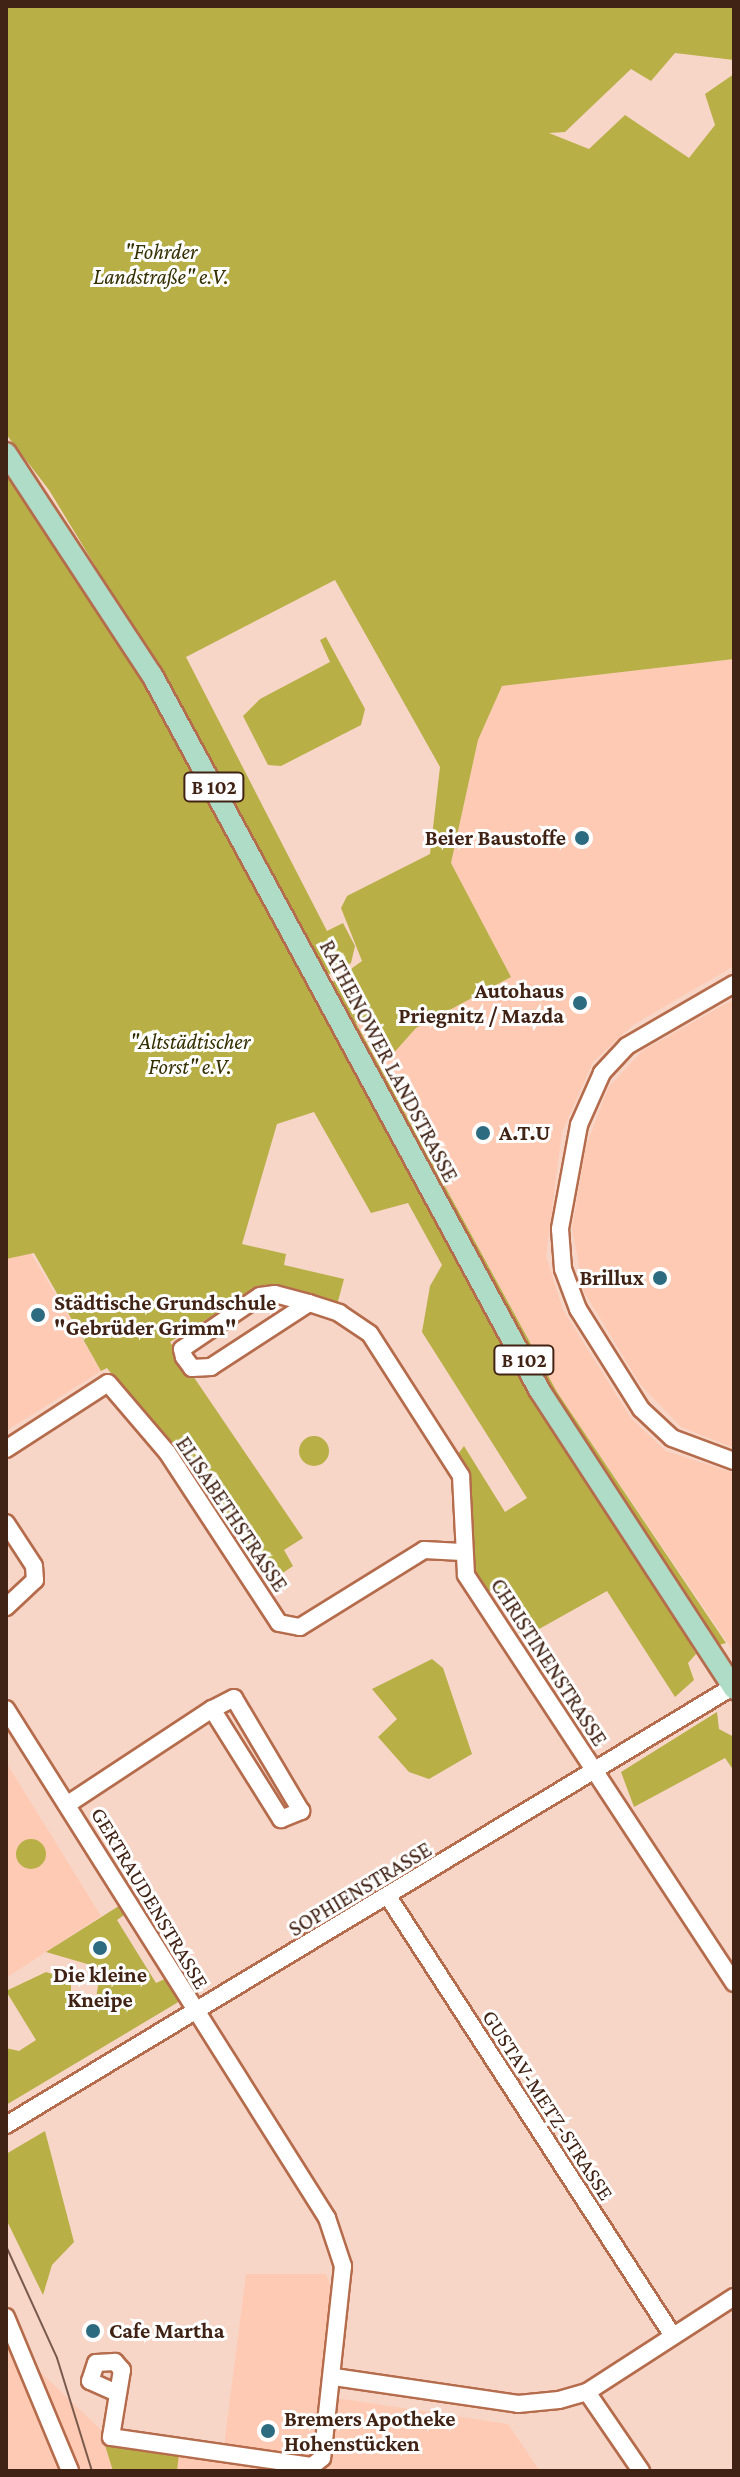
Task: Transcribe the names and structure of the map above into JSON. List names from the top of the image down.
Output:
{
  "streets": {
    "main road": ["B 102", "RATHENOWER LANDSTRASSE"],
    "street": [
      "ELISABETHSTRASSE",
      "CHRISTINENSTRASSE",
      "SOPHIENSTRASSE",
      "GERTRAUDENSTRASSE",
      "GUSTAV-METZ-STRASSE"
    ]
  },
  "crossings": [
    ["RATHENOWER LANDSTRASSE", "SOPHIENSTRASSE"],
    ["ELISABETHSTRASSE", "CHRISTINENSTRASSE"],
    ["CHRISTINENSTRASSE", "SOPHIENSTRASSE"],
    ["SOPHIENSTRASSE", "GERTRAUDENSTRASSE"],
    ["SOPHIENSTRASSE", "GUSTAV-METZ-STRASSE"]
  ],
  "parks": ["\"Fohrder Landstraße\" e.V.", "\"Altstädtischer Forst\" e.V."],
  "places": [
    "Beier Baustoffe",
    "Autohaus Priegnitz / Mazda",
    "A.T.U",
    "Brillux",
    "Städtische Grundschule \"Gebrüder Grimm\"",
    "Die kleine Kneipe",
    "Cafe Martha",
    "Bremers Apotheke Hohenstücken"
  ]
}
